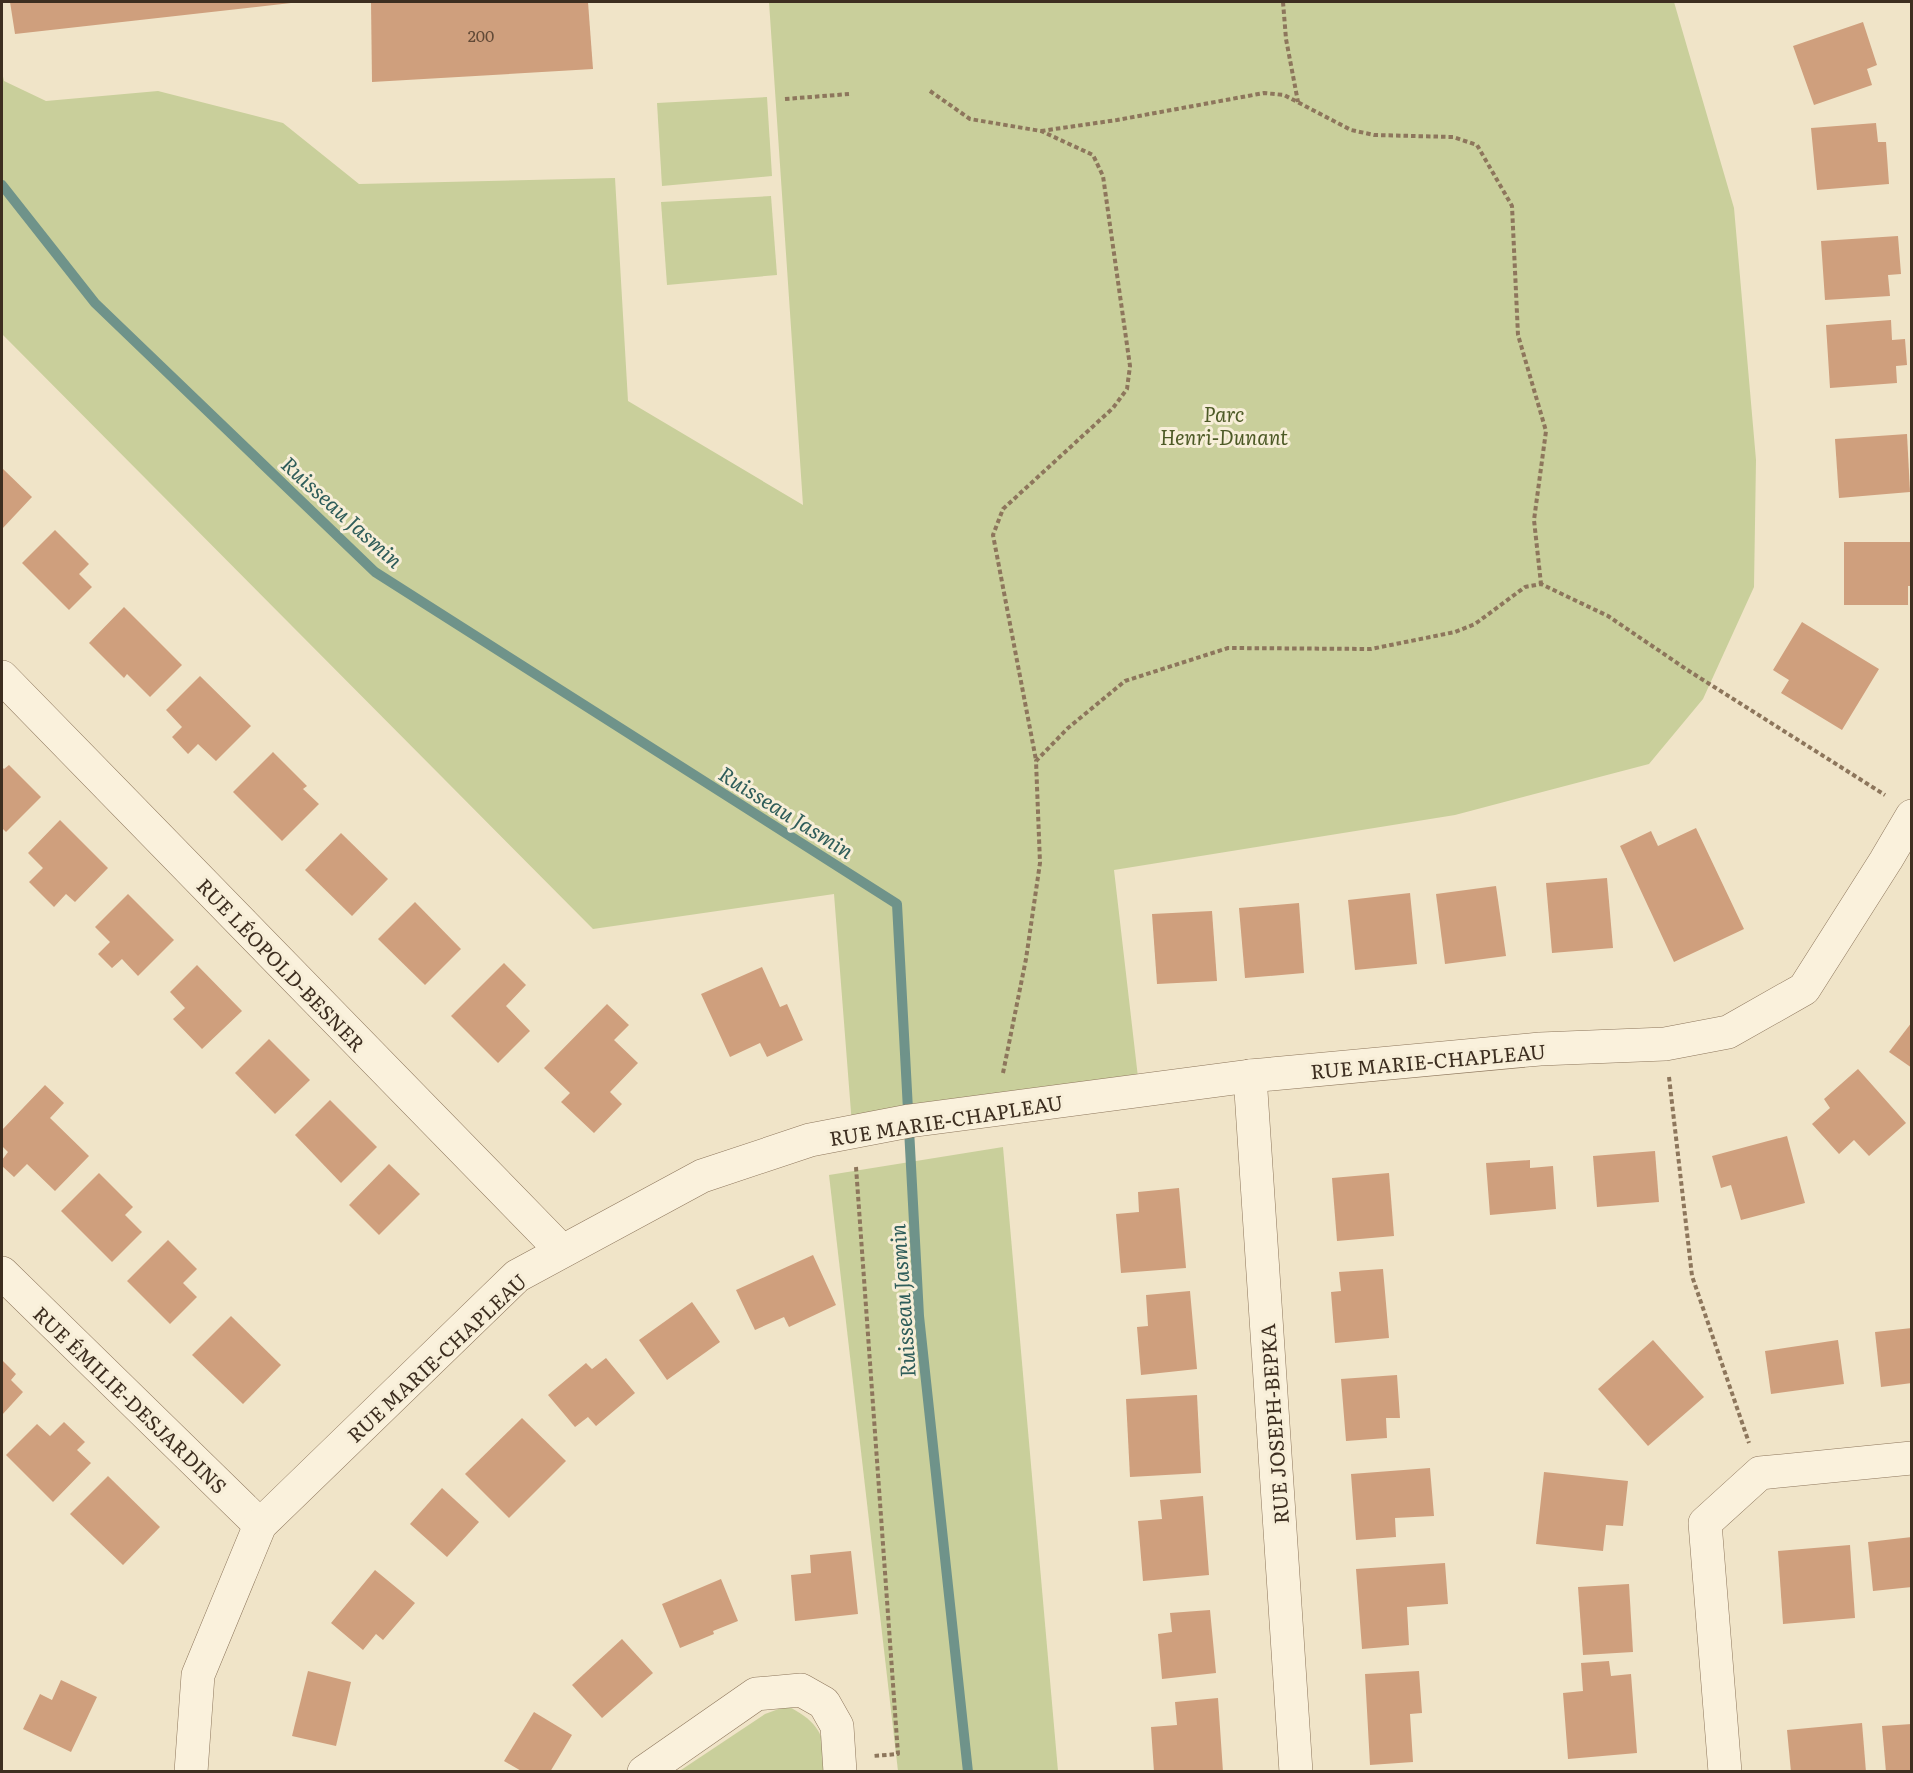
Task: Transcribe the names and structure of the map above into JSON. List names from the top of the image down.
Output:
{
  "streets": {
    "street": [
      "RUE LÉOPOLD-BESNER",
      "RUE MARIE-CHAPLEAU",
      "RUE ÉMILIE-DESJARDINS",
      "RUE JOSEPH-BEPKA"
    ]
  },
  "crossings": [
    ["RUE LÉOPOLD-BESNER", "RUE MARIE-CHAPLEAU"],
    ["RUE MARIE-CHAPLEAU", "RUE ÉMILIE-DESJARDINS"],
    ["RUE MARIE-CHAPLEAU", "RUE JOSEPH-BEPKA"]
  ],
  "water": ["Ruisseau Jasmin"],
  "parks": ["Parc Henri-Dunant"],
  "house_numbers": ["200"]
}
